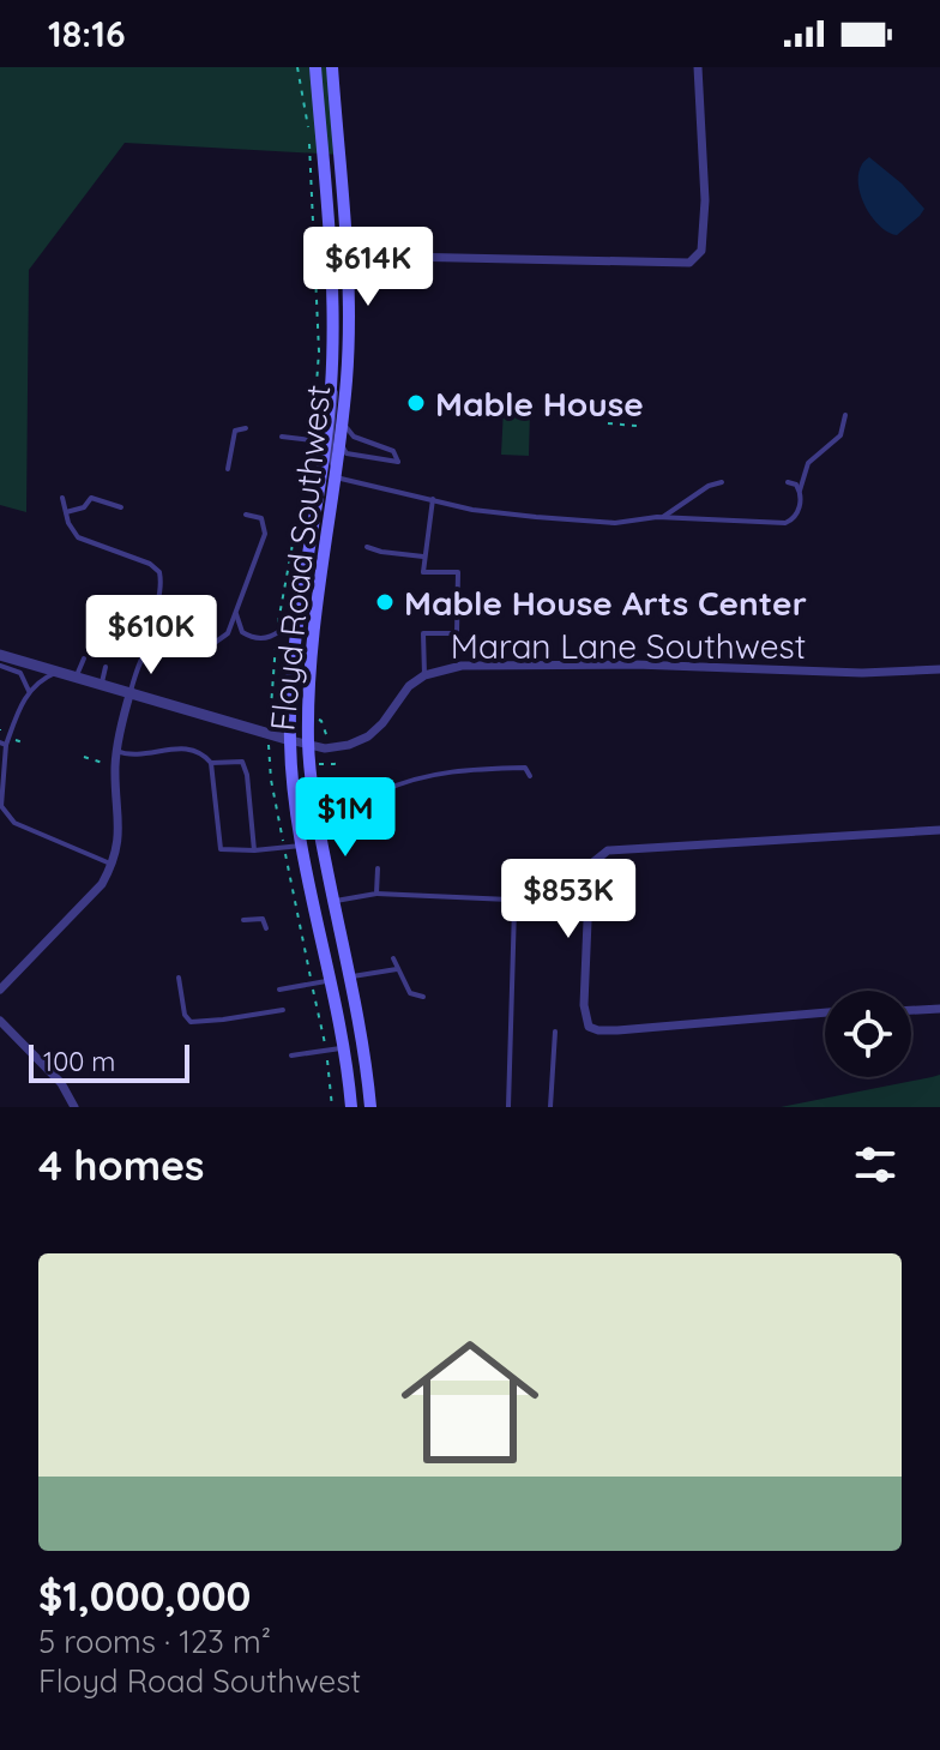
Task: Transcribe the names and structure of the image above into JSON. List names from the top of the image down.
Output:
{
  "streets": {
    "main road": ["Floyd Road Southwest"],
    "street": ["Maran Lane Southwest"]
  },
  "crossings": [
    ["Floyd Road Southwest", "Maran Lane Southwest"]
  ],
  "places": ["Mable House", "Mable House Arts Center"],
  "scale_bar": "100 m",
  "page": {
    "status": "18:16",
    "price": [
      "$614K",
      "$610K",
      "$1M",
      "$853K"
    ],
    "scale": "100 m",
    "heading": "4 homes",
    "list": [
      {
        "name": "$1,000,000",
        "note": "5 rooms · 123 m² · Floyd Road Southwest"
      }
    ]
  }
}
